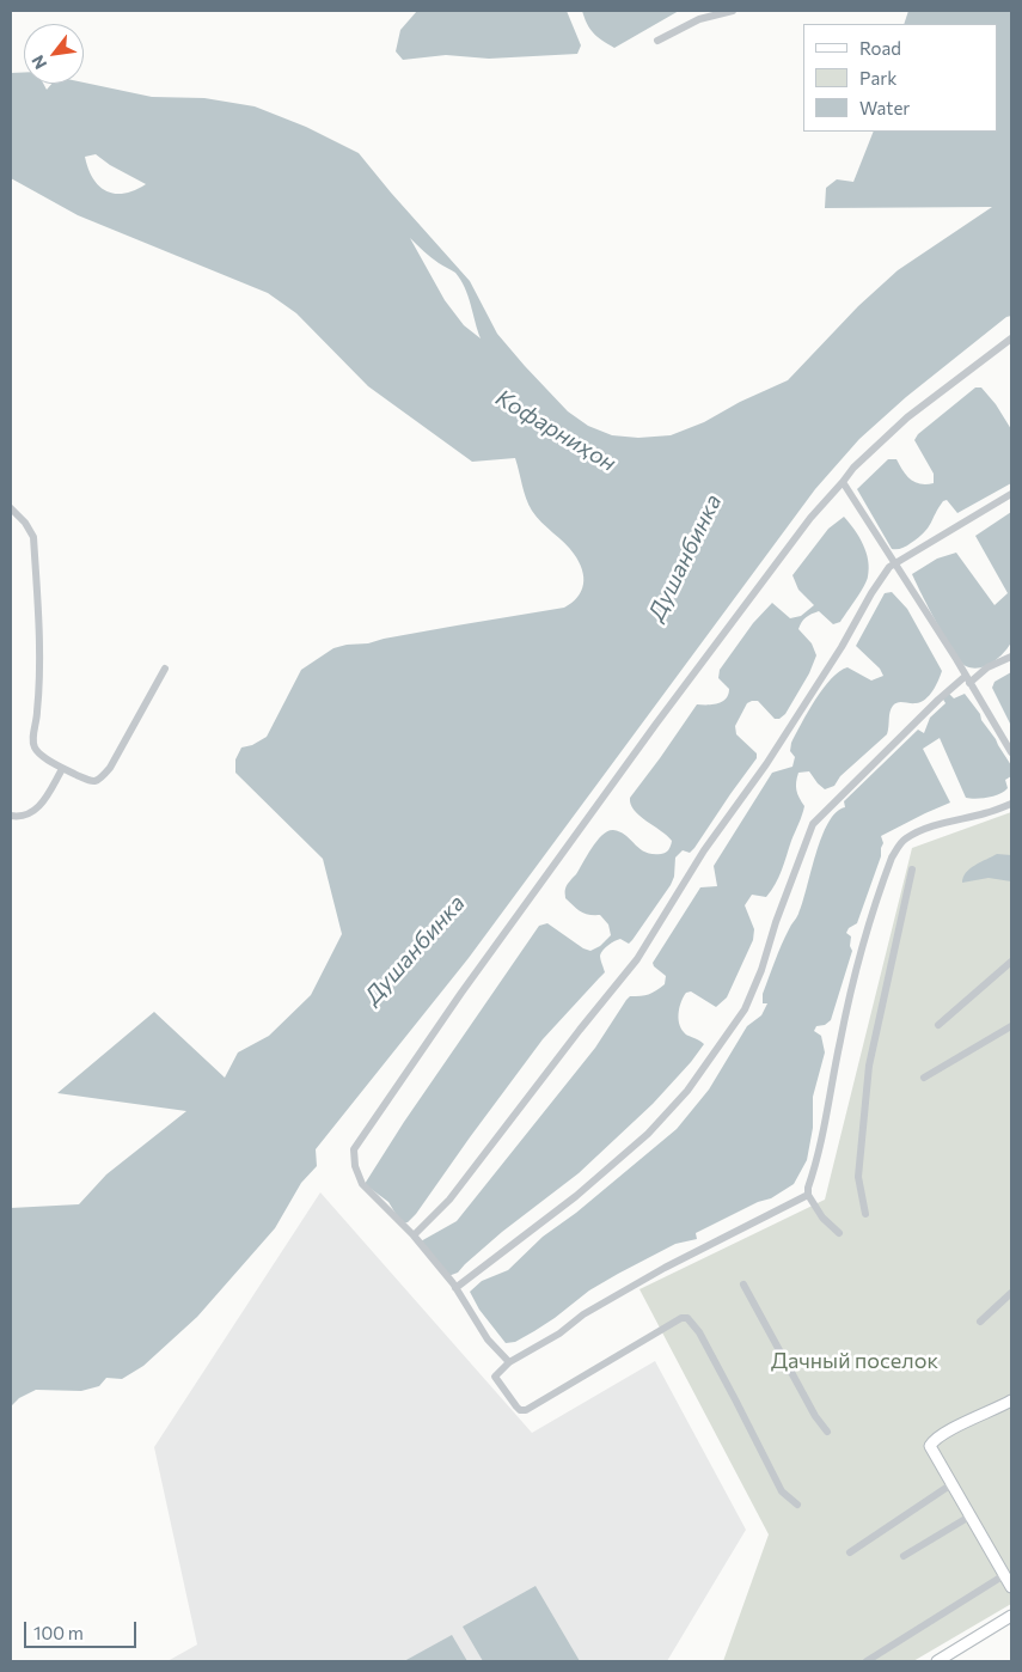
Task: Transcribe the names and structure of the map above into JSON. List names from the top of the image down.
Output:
{
  "water": ["Кофарниҳон", "Душанбинка"],
  "parks": ["Дачный поселок"],
  "legend": ["Road", "Park", "Water"],
  "scale_bar": "100 m",
  "north": "bottom left"
}
